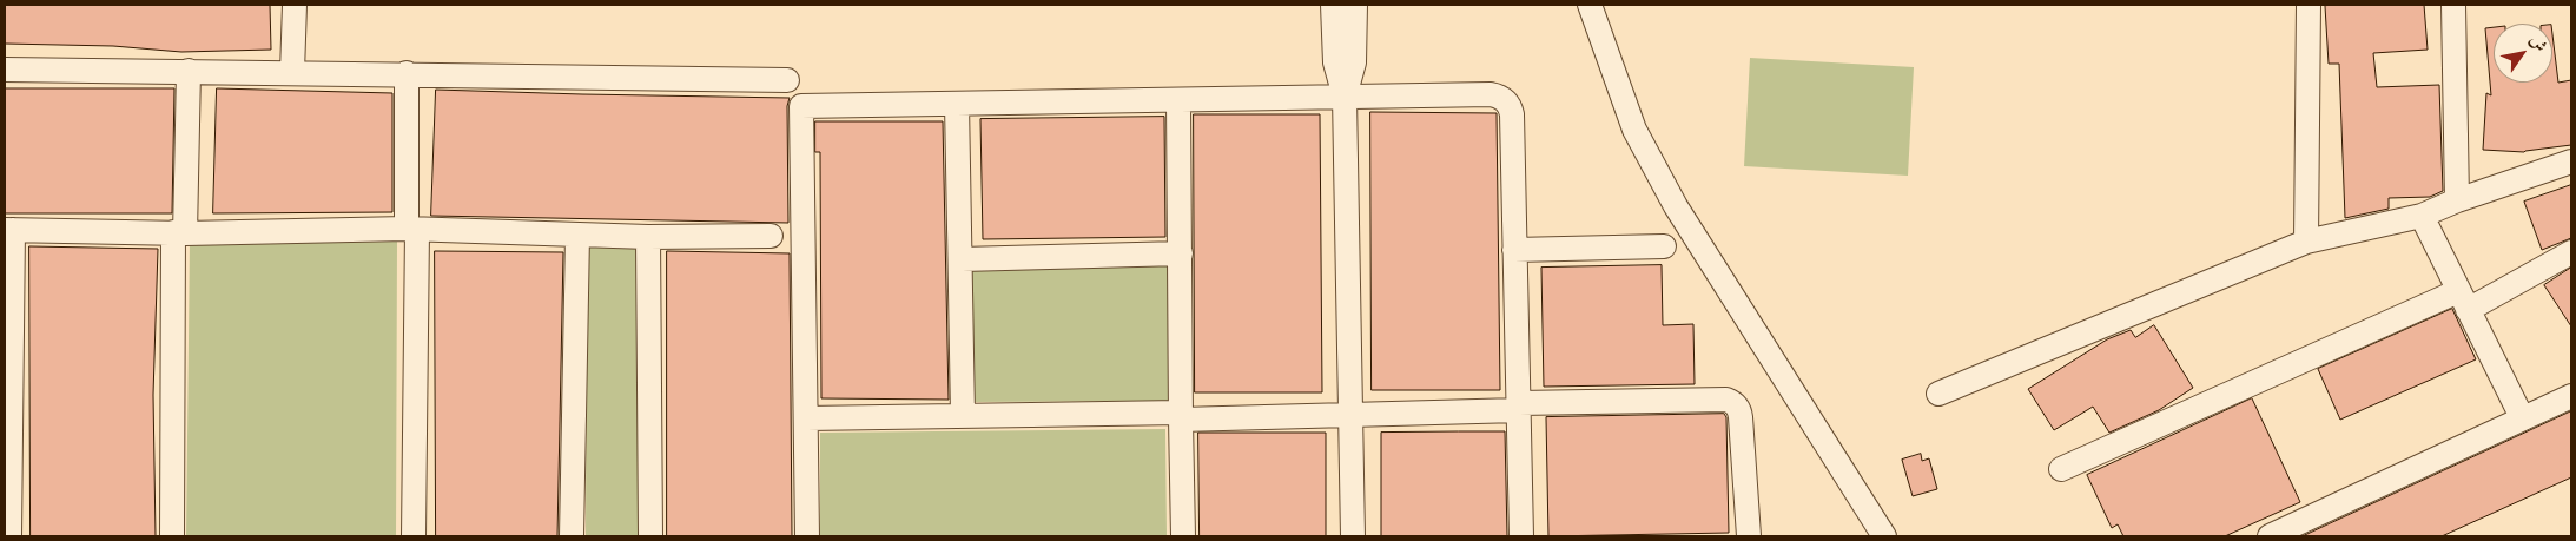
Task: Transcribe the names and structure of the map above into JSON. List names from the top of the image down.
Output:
{
  "north": "top right"
}
